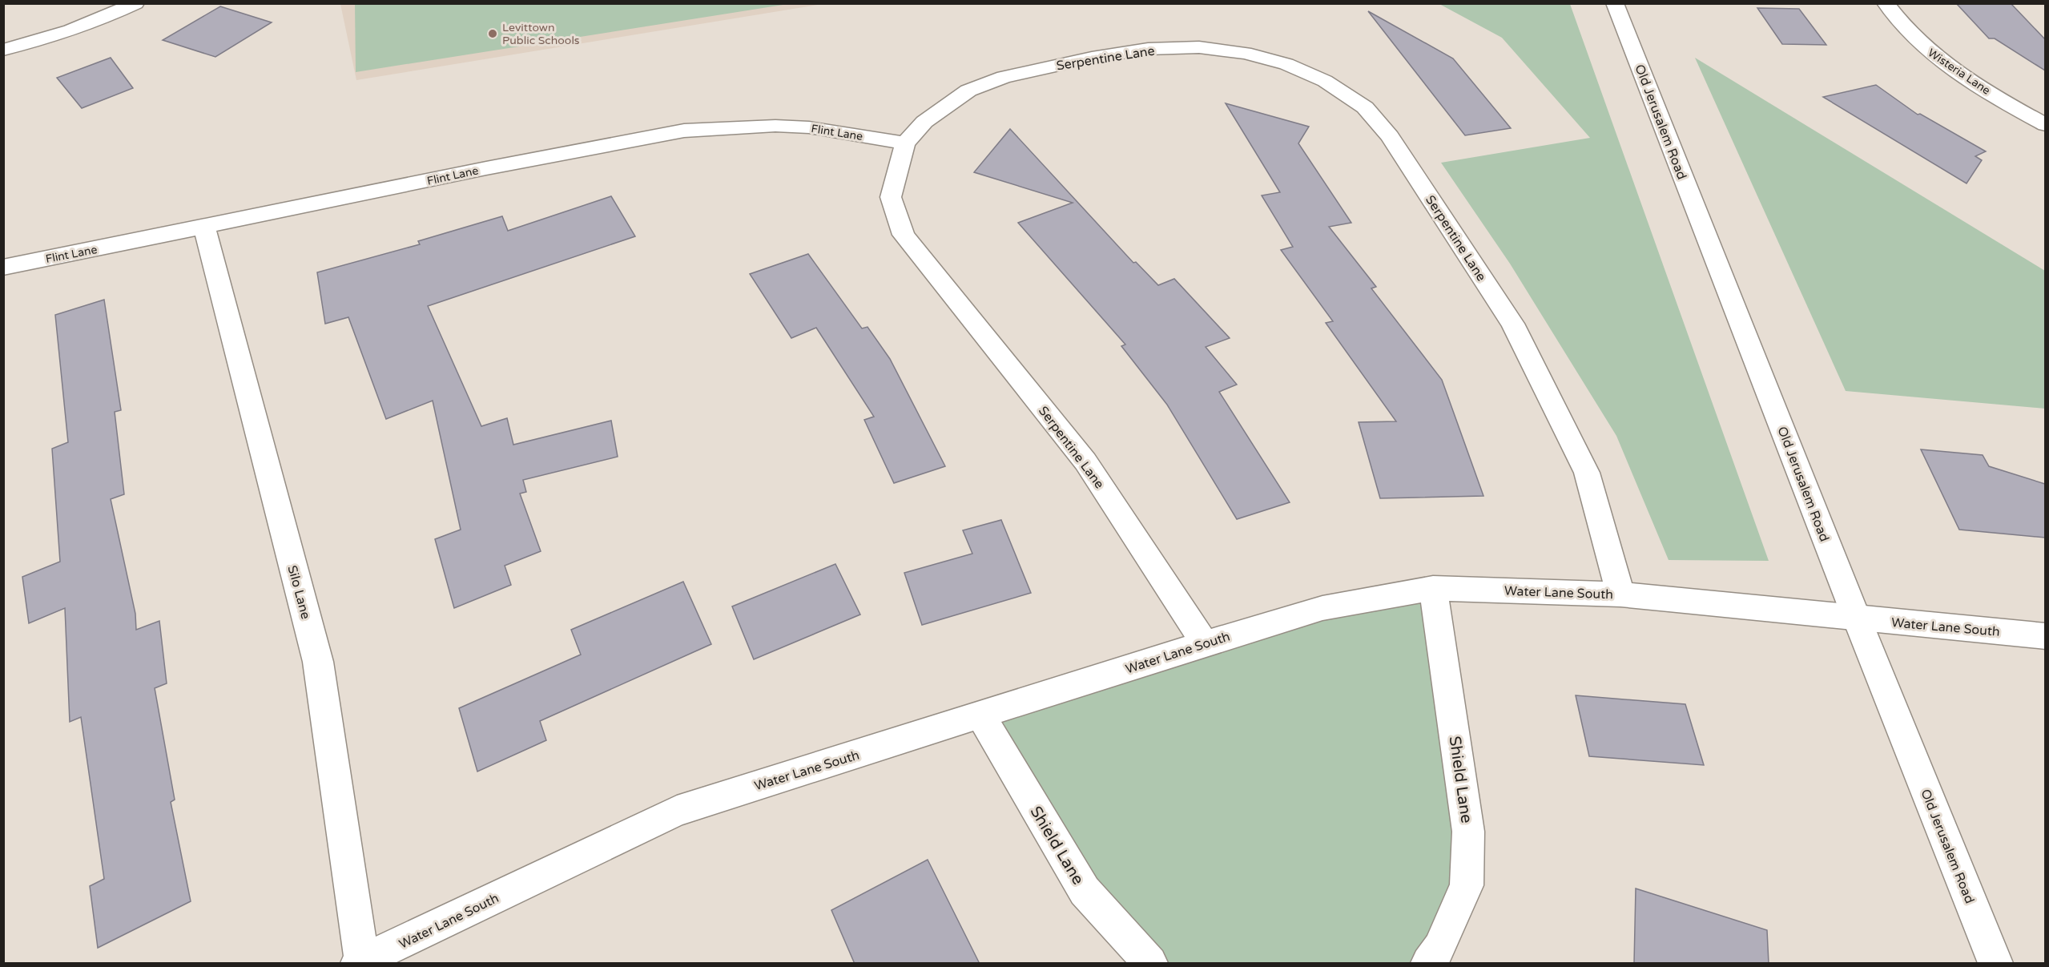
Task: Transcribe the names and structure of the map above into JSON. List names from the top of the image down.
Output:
{
  "streets": {
    "street": [
      "Serpentine Lane",
      "Wisteria Lane",
      "Old Jerusalem Road",
      "Flint Lane",
      "Silo Lane",
      "Water Lane South",
      "Shield Lane"
    ]
  },
  "crossings": [
    ["Serpentine Lane", "Flint Lane"],
    ["Serpentine Lane", "Water Lane South"],
    ["Old Jerusalem Road", "Water Lane South"],
    ["Flint Lane", "Silo Lane"],
    ["Silo Lane", "Water Lane South"],
    ["Water Lane South", "Shield Lane"]
  ],
  "places": ["Levittown Public Schools"]
}
